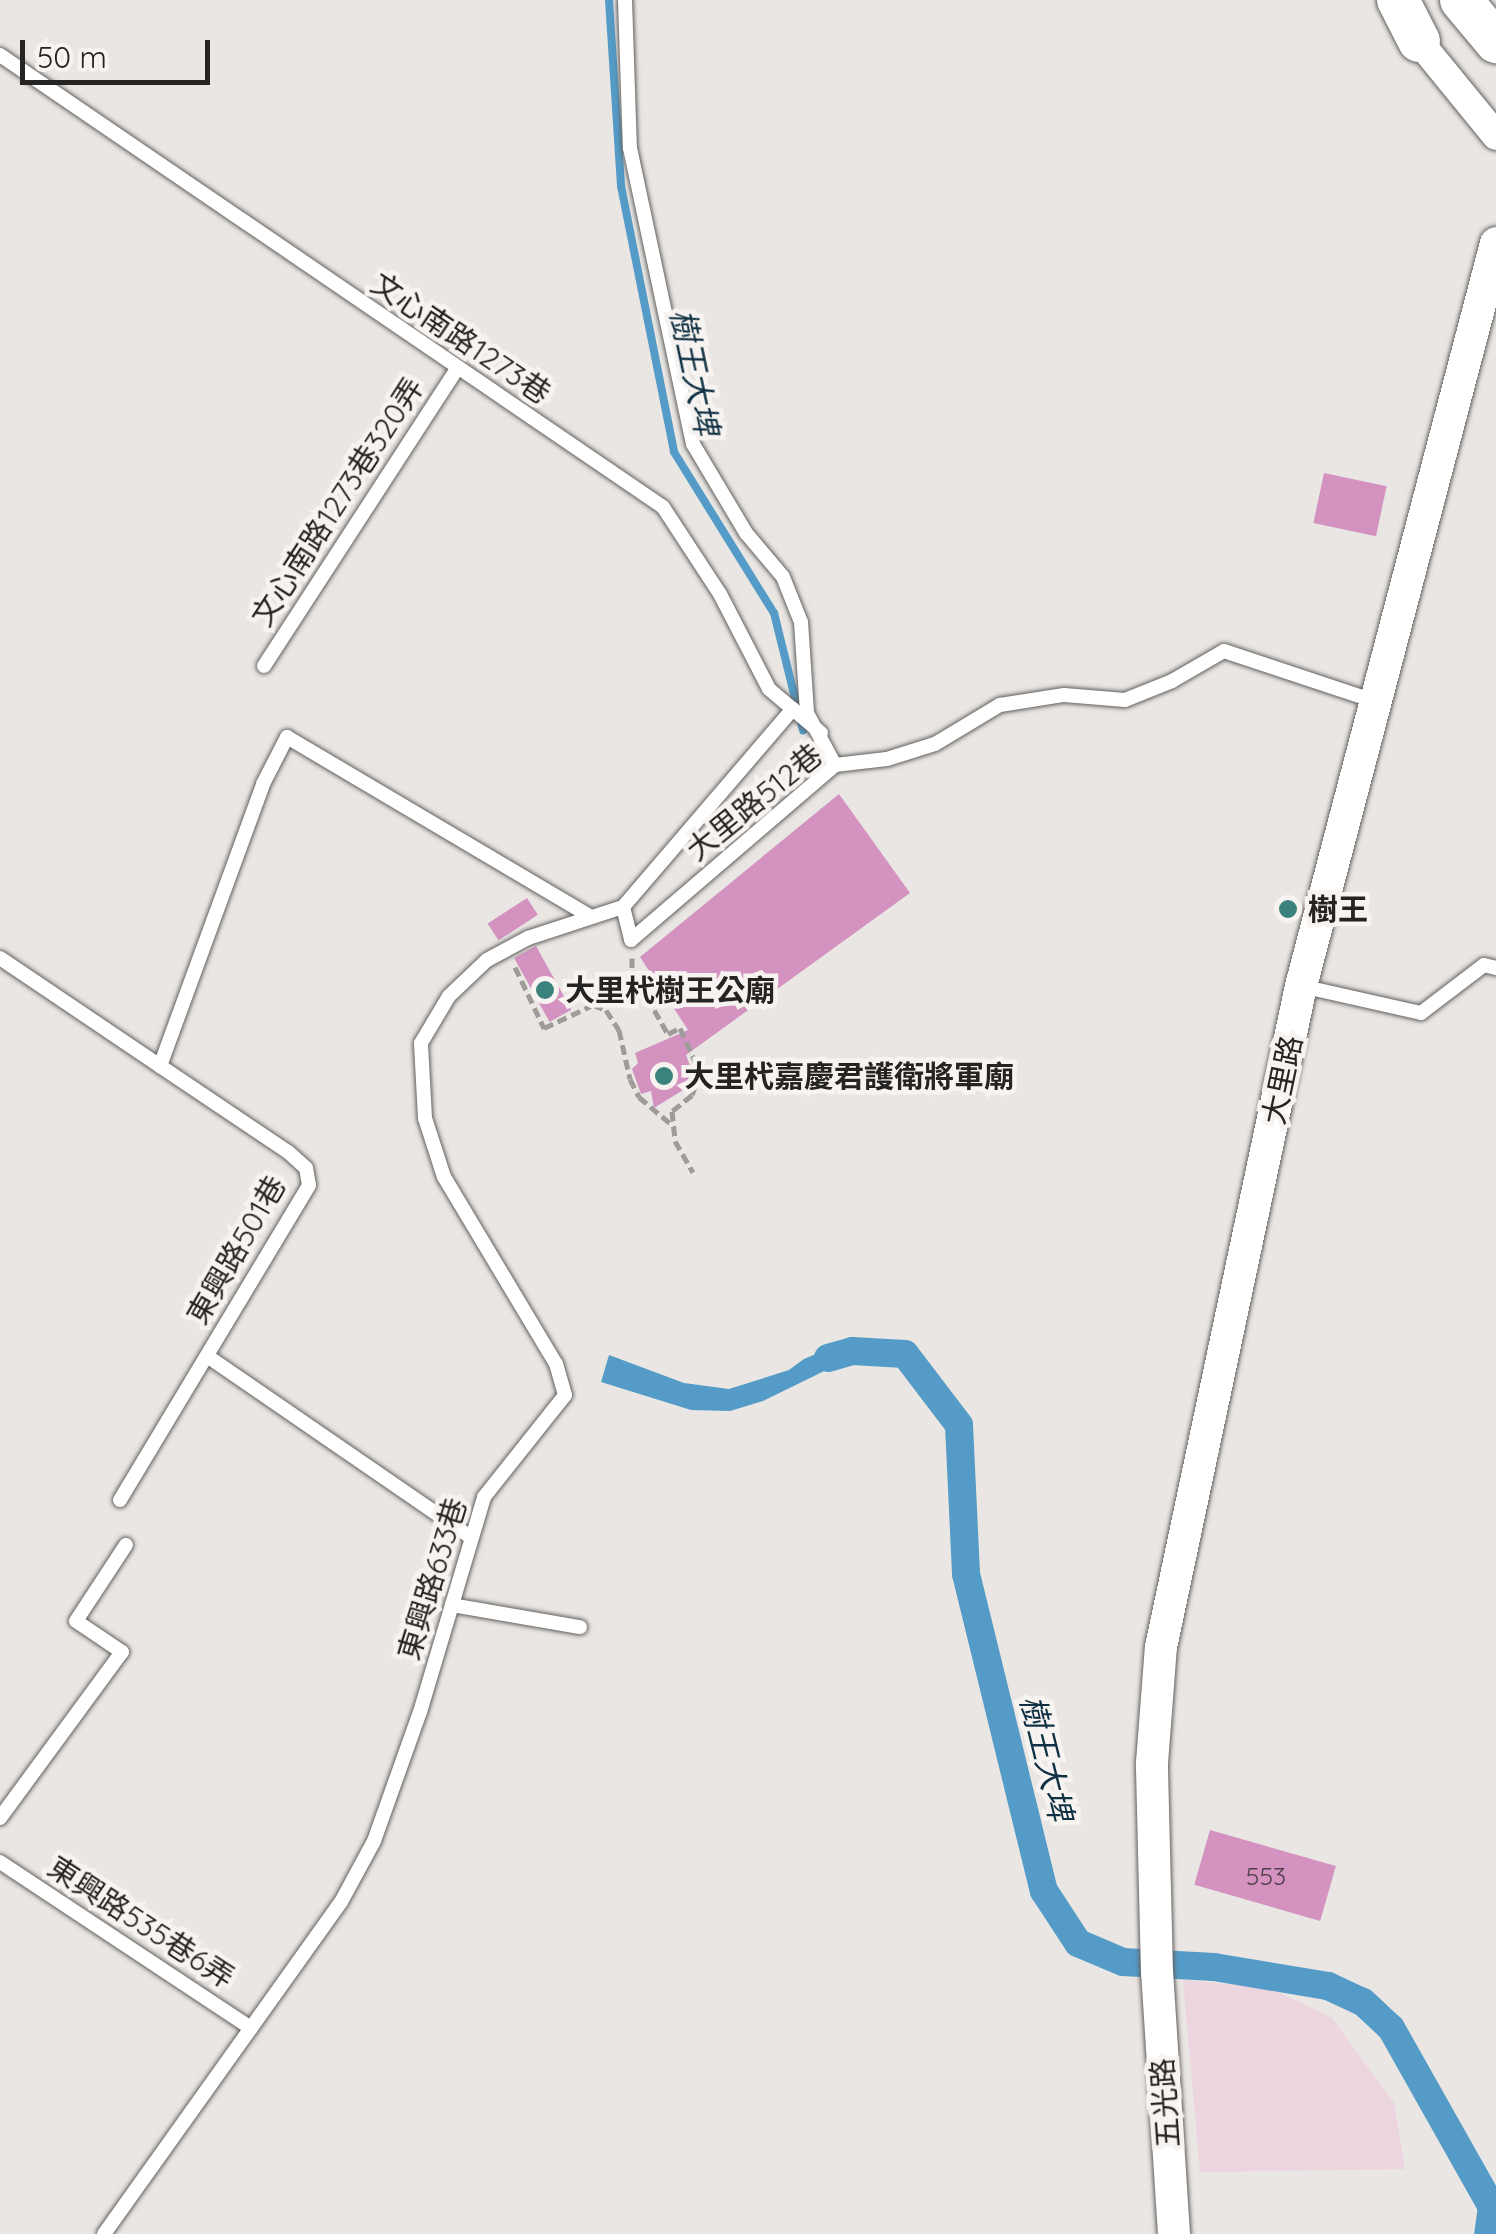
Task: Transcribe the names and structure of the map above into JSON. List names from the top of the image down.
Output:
{
  "streets": {
    "street": ["大里路", "五光路"],
    "lane": [
      "文心南路1273巷",
      "文心南路1273巷320弄",
      "大里路512巷",
      "東興路501巷",
      "東興路633巷",
      "東興路535巷6弄"
    ]
  },
  "crossings": [
    ["文心南路1273巷", "文心南路1273巷320弄"],
    ["文心南路1273巷", "大里路512巷"],
    ["大里路512巷", "大里路"],
    ["大里路512巷", "東興路633巷"],
    ["大里路", "五光路"],
    ["東興路501巷", "東興路633巷"],
    ["東興路633巷", "東興路535巷6弄"]
  ],
  "water": ["樹王大埤"],
  "places": ["樹王", "大里杙樹王公廟", "大里杙嘉慶君護衛將軍廟"],
  "house_numbers": ["553"],
  "scale_bar": "50 m"
}
